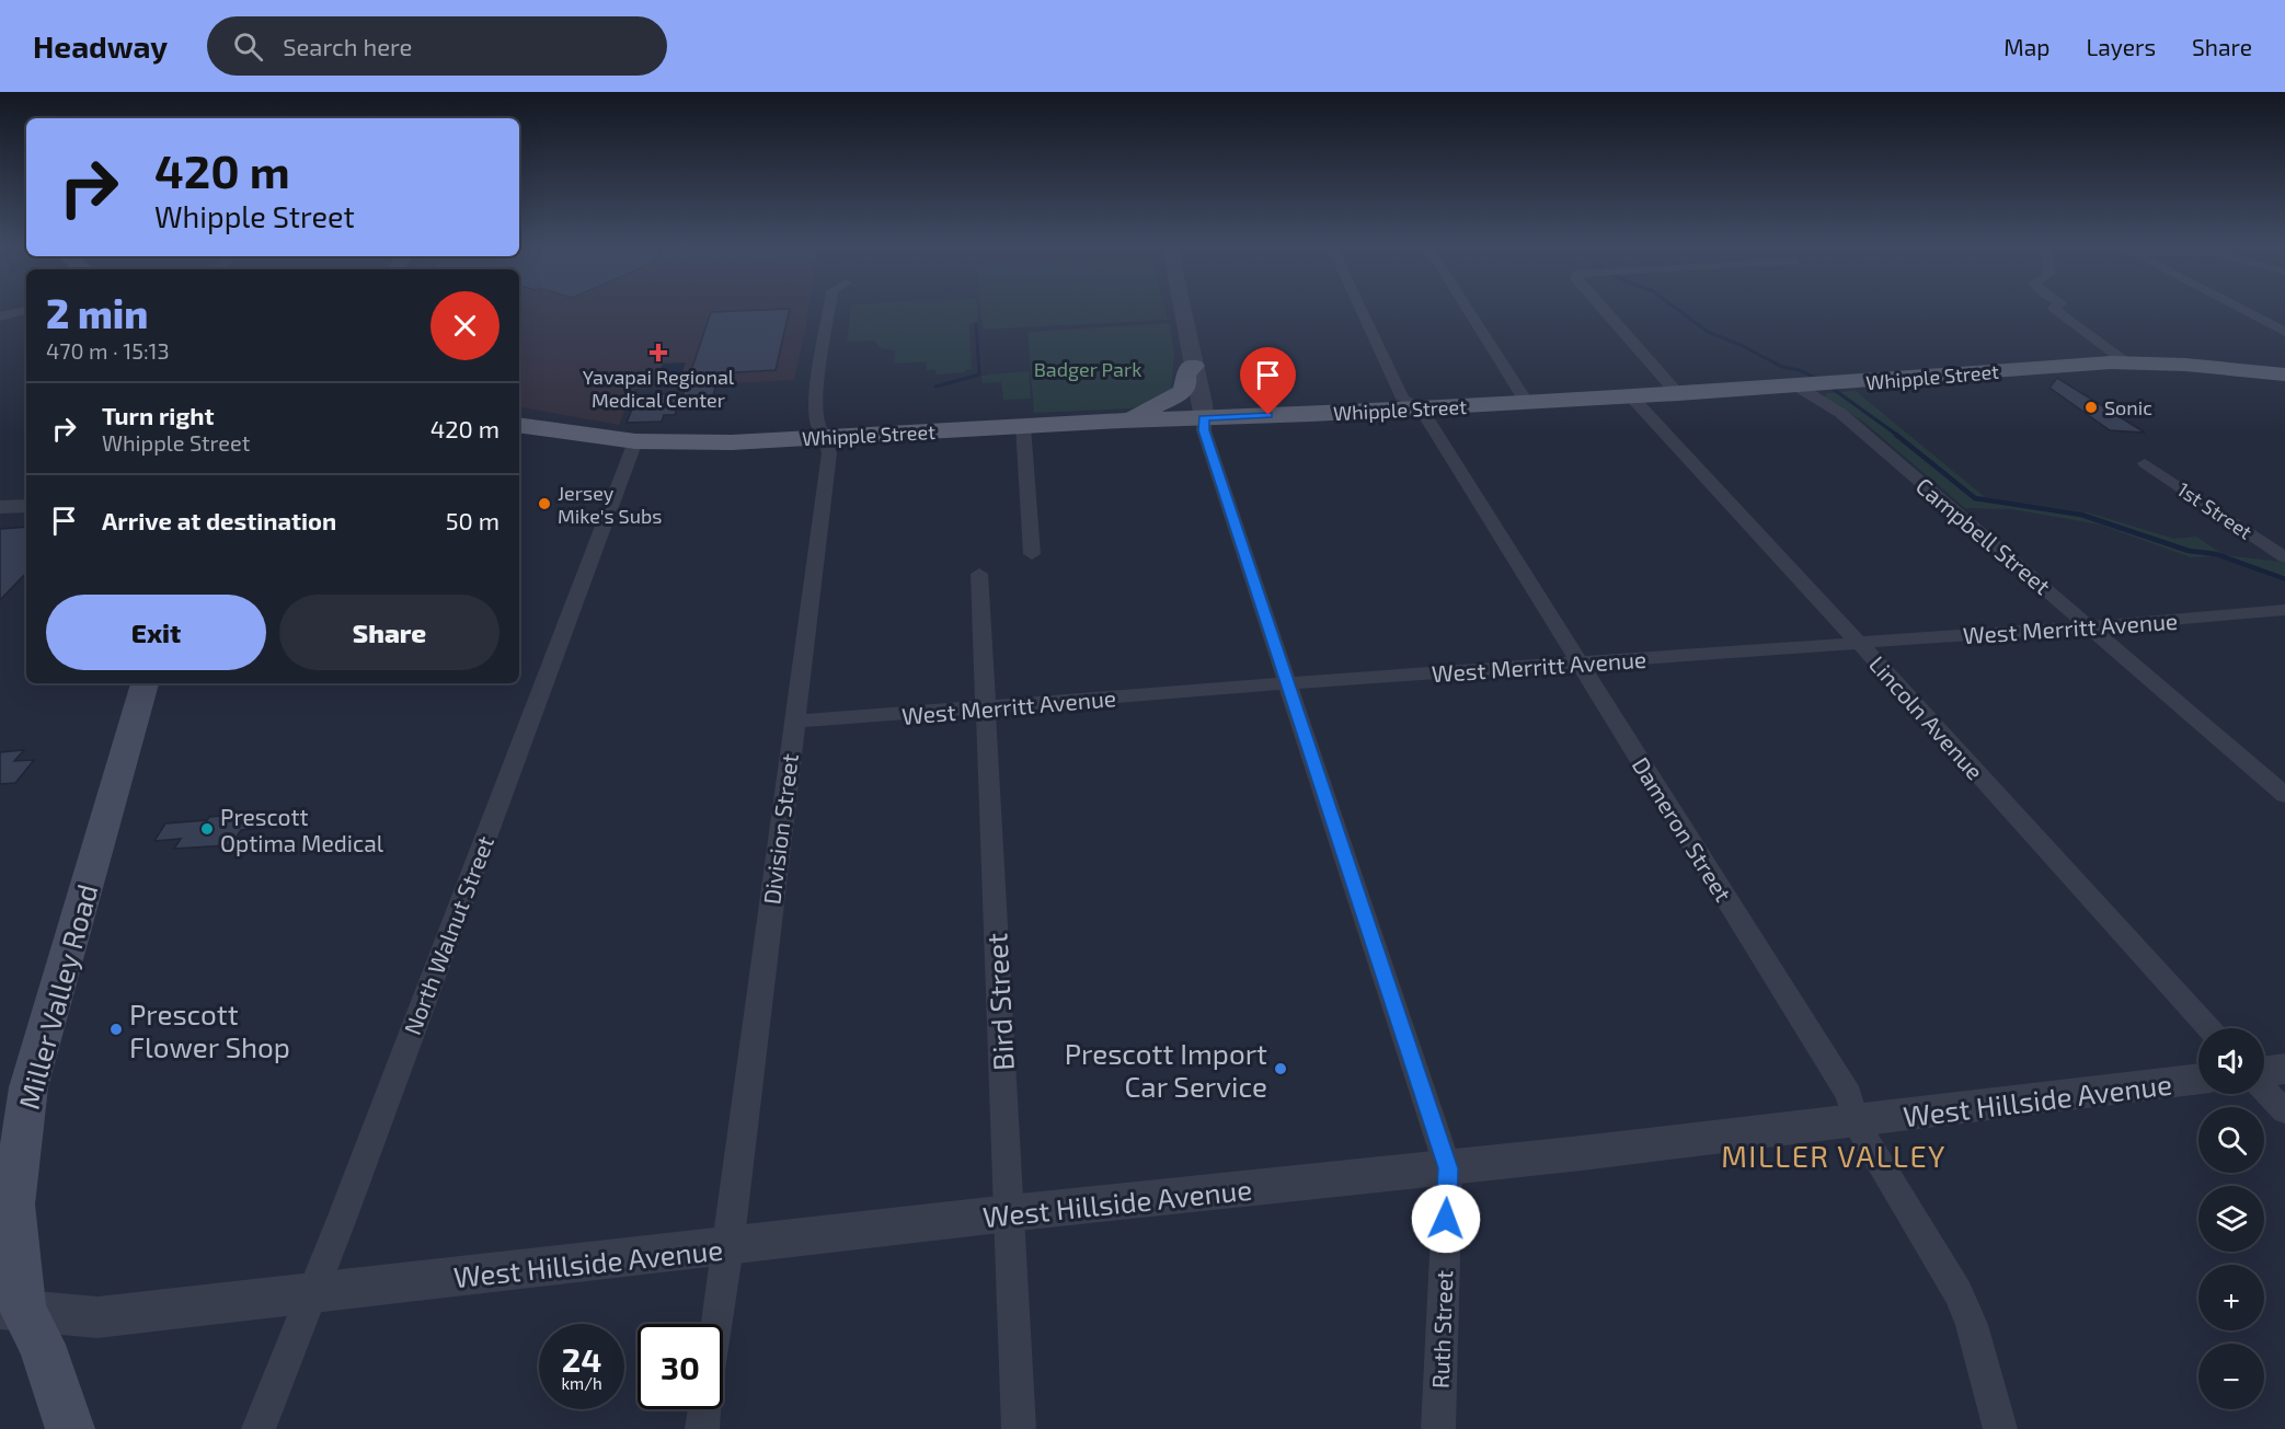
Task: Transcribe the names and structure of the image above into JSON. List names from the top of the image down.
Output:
{
  "streets": {
    "main road": ["Whipple Street", "Miller Valley Road"],
    "street": [
      "1st Street",
      "Campbell Street",
      "West Merritt Avenue",
      "Lincoln Avenue",
      "Division Street",
      "Dameron Street",
      "North Walnut Street",
      "Bird Street",
      "West Hillside Avenue",
      "Ruth Street"
    ]
  },
  "crossings": [
    ["Whipple Street", "Campbell Street"],
    ["Whipple Street", "Lincoln Avenue"],
    ["Whipple Street", "Division Street"],
    ["Whipple Street", "Dameron Street"],
    ["Whipple Street", "North Walnut Street"],
    ["Whipple Street", "Ruth Street"],
    ["Campbell Street", "West Merritt Avenue"],
    ["West Merritt Avenue", "Lincoln Avenue"],
    ["West Merritt Avenue", "Division Street"],
    ["West Merritt Avenue", "Dameron Street"],
    ["West Merritt Avenue", "Bird Street"],
    ["West Merritt Avenue", "Ruth Street"],
    ["Division Street", "West Hillside Avenue"],
    ["Dameron Street", "West Hillside Avenue"],
    ["North Walnut Street", "West Hillside Avenue"],
    ["Miller Valley Road", "West Hillside Avenue"],
    ["Bird Street", "West Hillside Avenue"],
    ["West Hillside Avenue", "Ruth Street"]
  ],
  "districts": ["MILLER VALLEY"],
  "parks": ["Badger Park"],
  "places": {
    "health": ["Yavapai Regional Medical Center"],
    "other": [
      "Sonic",
      "Jersey Mike's Subs",
      "Prescott Optima Medical",
      "Prescott Flower Shop",
      "Prescott Import Car Service"
    ]
  },
  "page": {
    "header": "Headway",
    "search": "Search here",
    "nav": ["Map", "Layers", "Share"],
    "turn": ["420 m", "Whipple Street"],
    "heading": ["2 min", "470 m · 15:13"],
    "list": [
      {
        "name": "Turn right",
        "note": "Whipple Street",
        "value": "420 m"
      },
      {
        "name": "Arrive at destination",
        "value": "50 m"
      }
    ],
    "buttons": ["Exit", "Share"],
    "map_buttons": ["+", "−"],
    "speed": "24 km/h",
    "limit": "30"
  }
}
